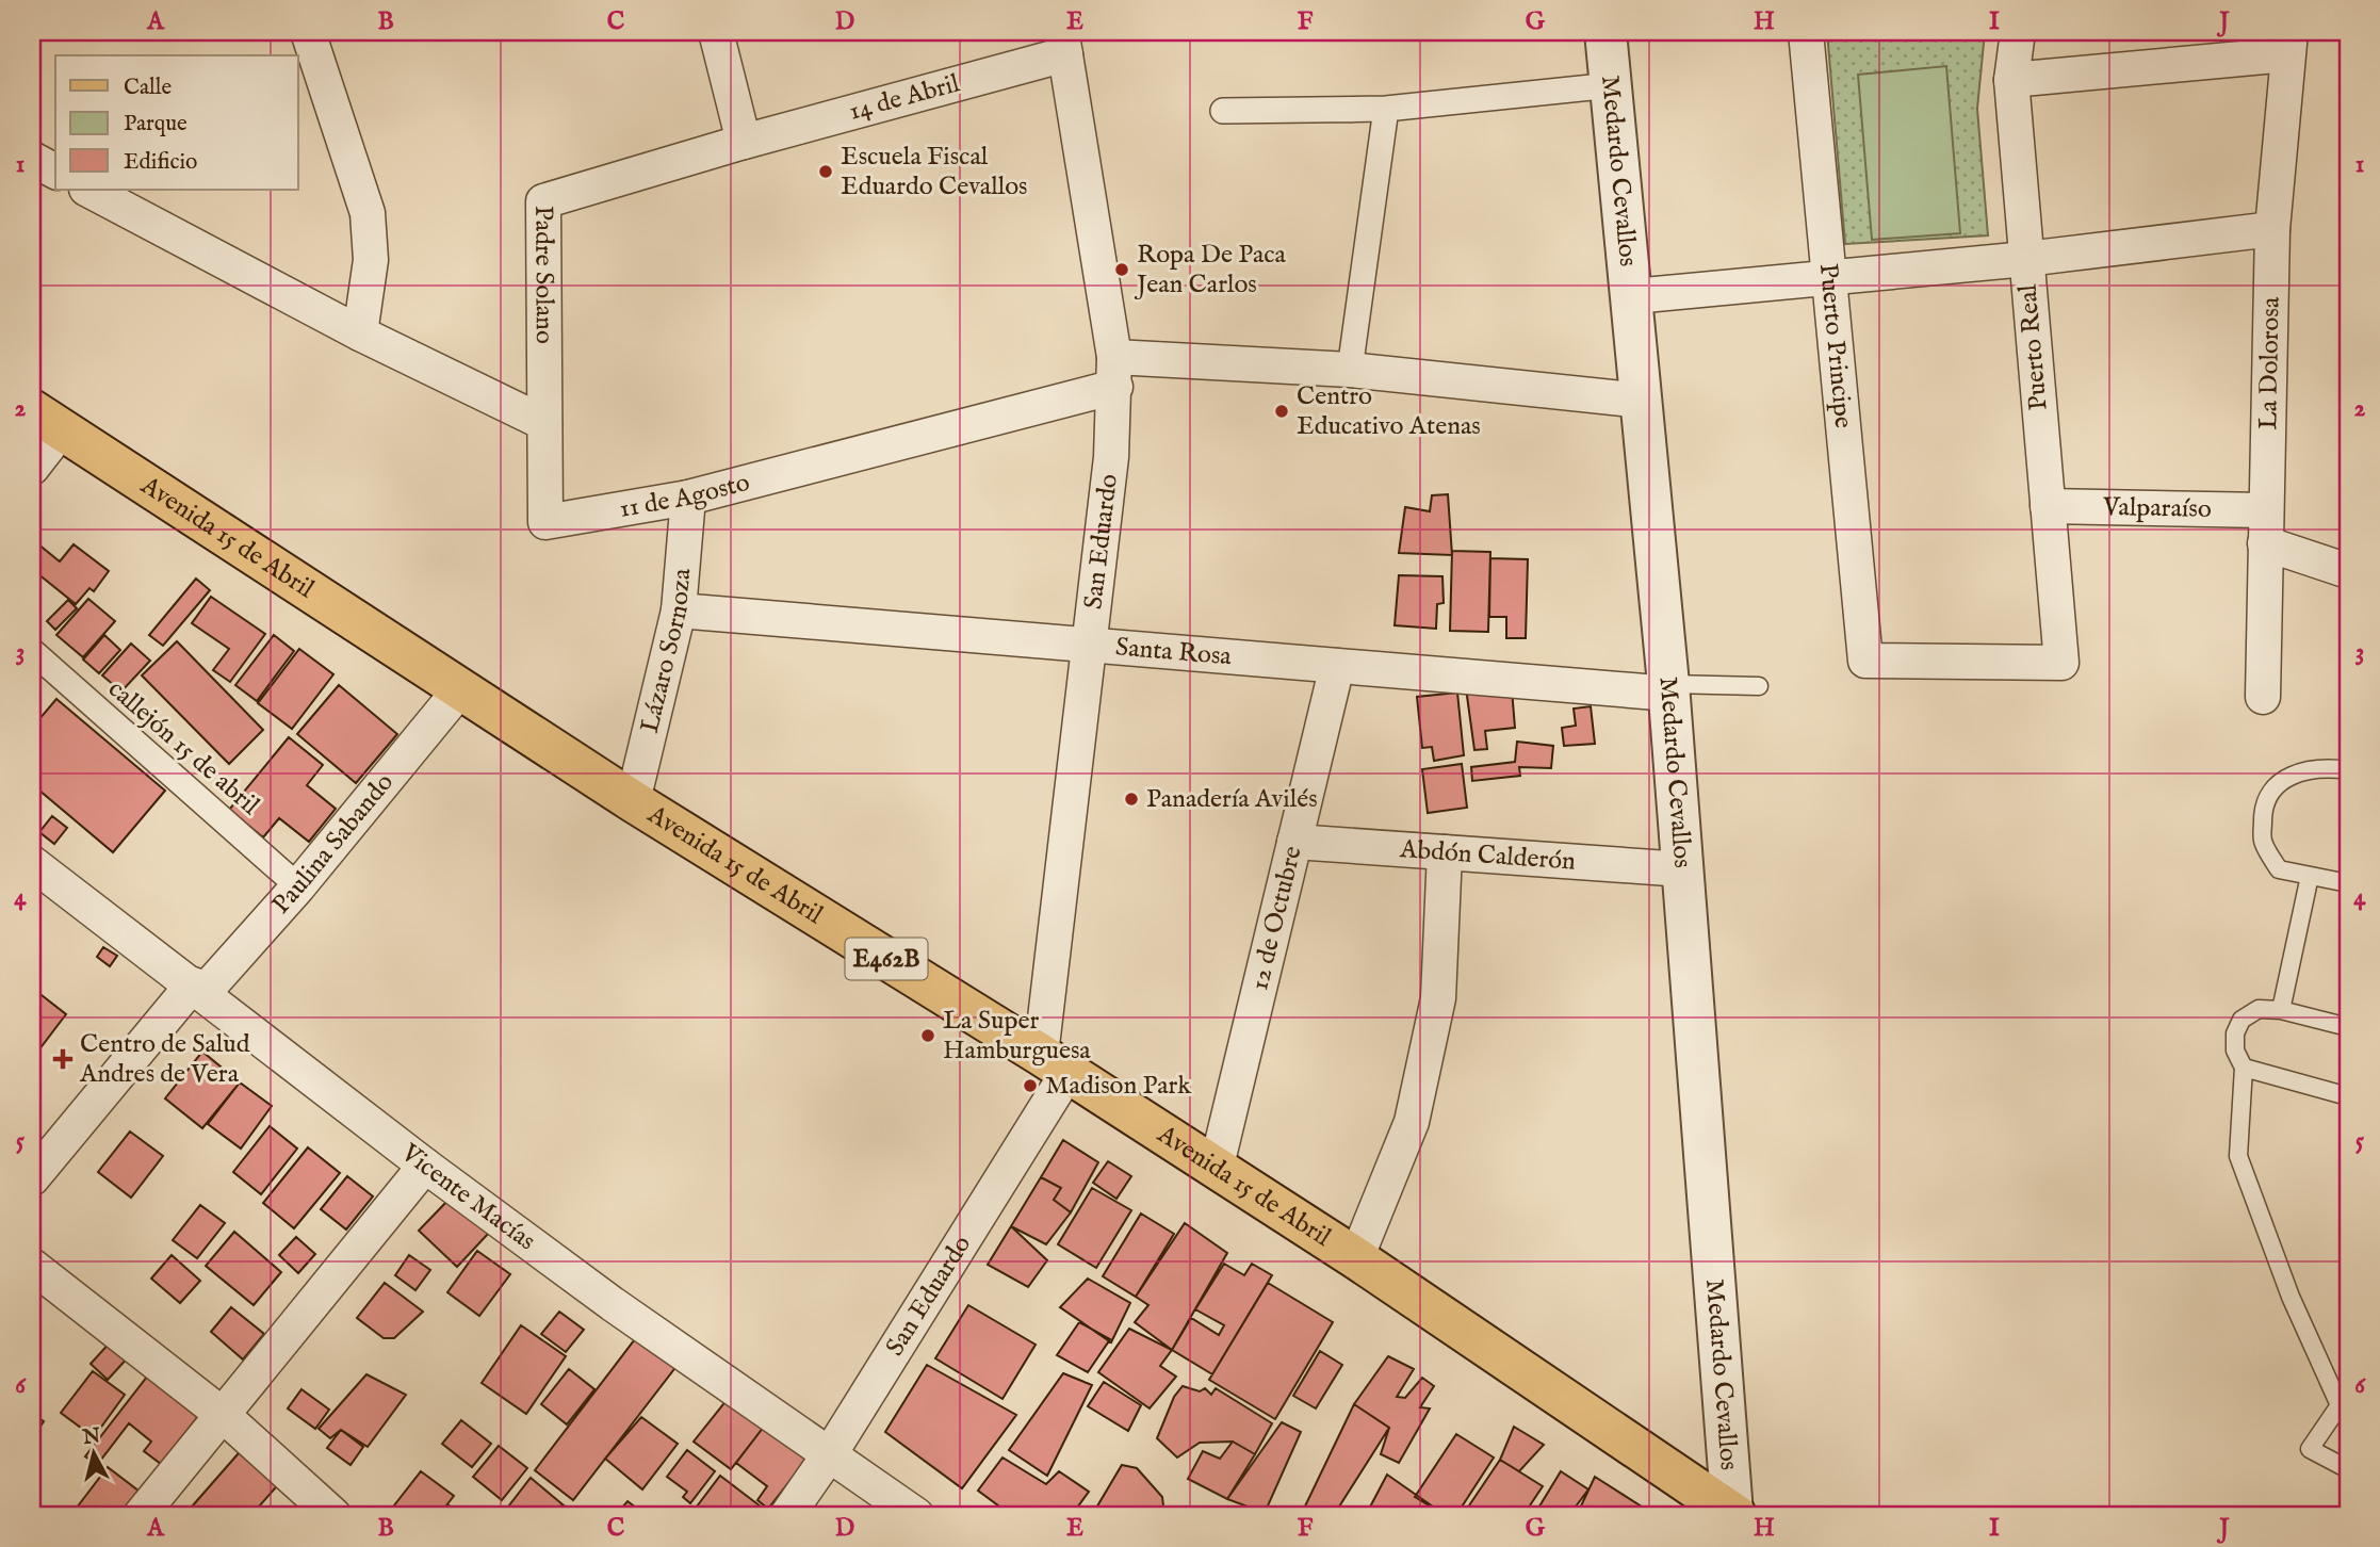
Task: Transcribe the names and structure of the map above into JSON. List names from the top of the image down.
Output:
{
  "streets": {
    "main road": ["Avenida 15 de Abril", "E462B"],
    "street": [
      "14 de Abril",
      "Medardo Cevallos",
      "Padre Solano",
      "Puerto Principe",
      "Puerto Real",
      "La Dolorosa",
      "11 de Agosto",
      "Valparaíso",
      "San Eduardo",
      "Lázaro Sornoza",
      "Santa Rosa",
      "callejón 15 de abril",
      "Paulina Sabando",
      "Abdón Calderón",
      "12 de Octubre",
      "Vicente Macías"
    ]
  },
  "crossings": [
    ["14 de Abril", "Padre Solano"],
    ["14 de Abril", "San Eduardo"],
    ["Medardo Cevallos", "11 de Agosto"],
    ["Medardo Cevallos", "Avenida 15 de Abril"],
    ["Medardo Cevallos", "Santa Rosa"],
    ["Medardo Cevallos", "Abdón Calderón"],
    ["Padre Solano", "11 de Agosto"],
    ["Puerto Principe", "Puerto Real"],
    ["Puerto Real", "Valparaíso"],
    ["La Dolorosa", "Valparaíso"],
    ["11 de Agosto", "San Eduardo"],
    ["11 de Agosto", "Lázaro Sornoza"],
    ["Avenida 15 de Abril", "San Eduardo"],
    ["Avenida 15 de Abril", "Lázaro Sornoza"],
    ["Avenida 15 de Abril", "Paulina Sabando"],
    ["Avenida 15 de Abril", "12 de Octubre"],
    ["San Eduardo", "Santa Rosa"],
    ["San Eduardo", "Vicente Macías"],
    ["Lázaro Sornoza", "Santa Rosa"],
    ["Santa Rosa", "12 de Octubre"],
    ["callejón 15 de abril", "Paulina Sabando"],
    ["Paulina Sabando", "Vicente Macías"],
    ["Abdón Calderón", "12 de Octubre"]
  ],
  "places": {
    "other": [
      "Escuela Fiscal Eduardo Cevallos",
      "Ropa De Paca Jean Carlos",
      "Centro Educativo Atenas",
      "Panadería Avilés",
      "La Super Hamburguesa",
      "Madison Park"
    ],
    "health": ["Centro de Salud Andres de Vera"]
  },
  "legend": ["Calle", "Parque", "Edificio"],
  "north": "top",
  "grid": {
    "columns": [
      "A",
      "B",
      "C",
      "D",
      "E",
      "F",
      "G",
      "H",
      "I",
      "J"
    ],
    "rows": [
      "1",
      "2",
      "3",
      "4",
      "5",
      "6"
    ]
  }
}
